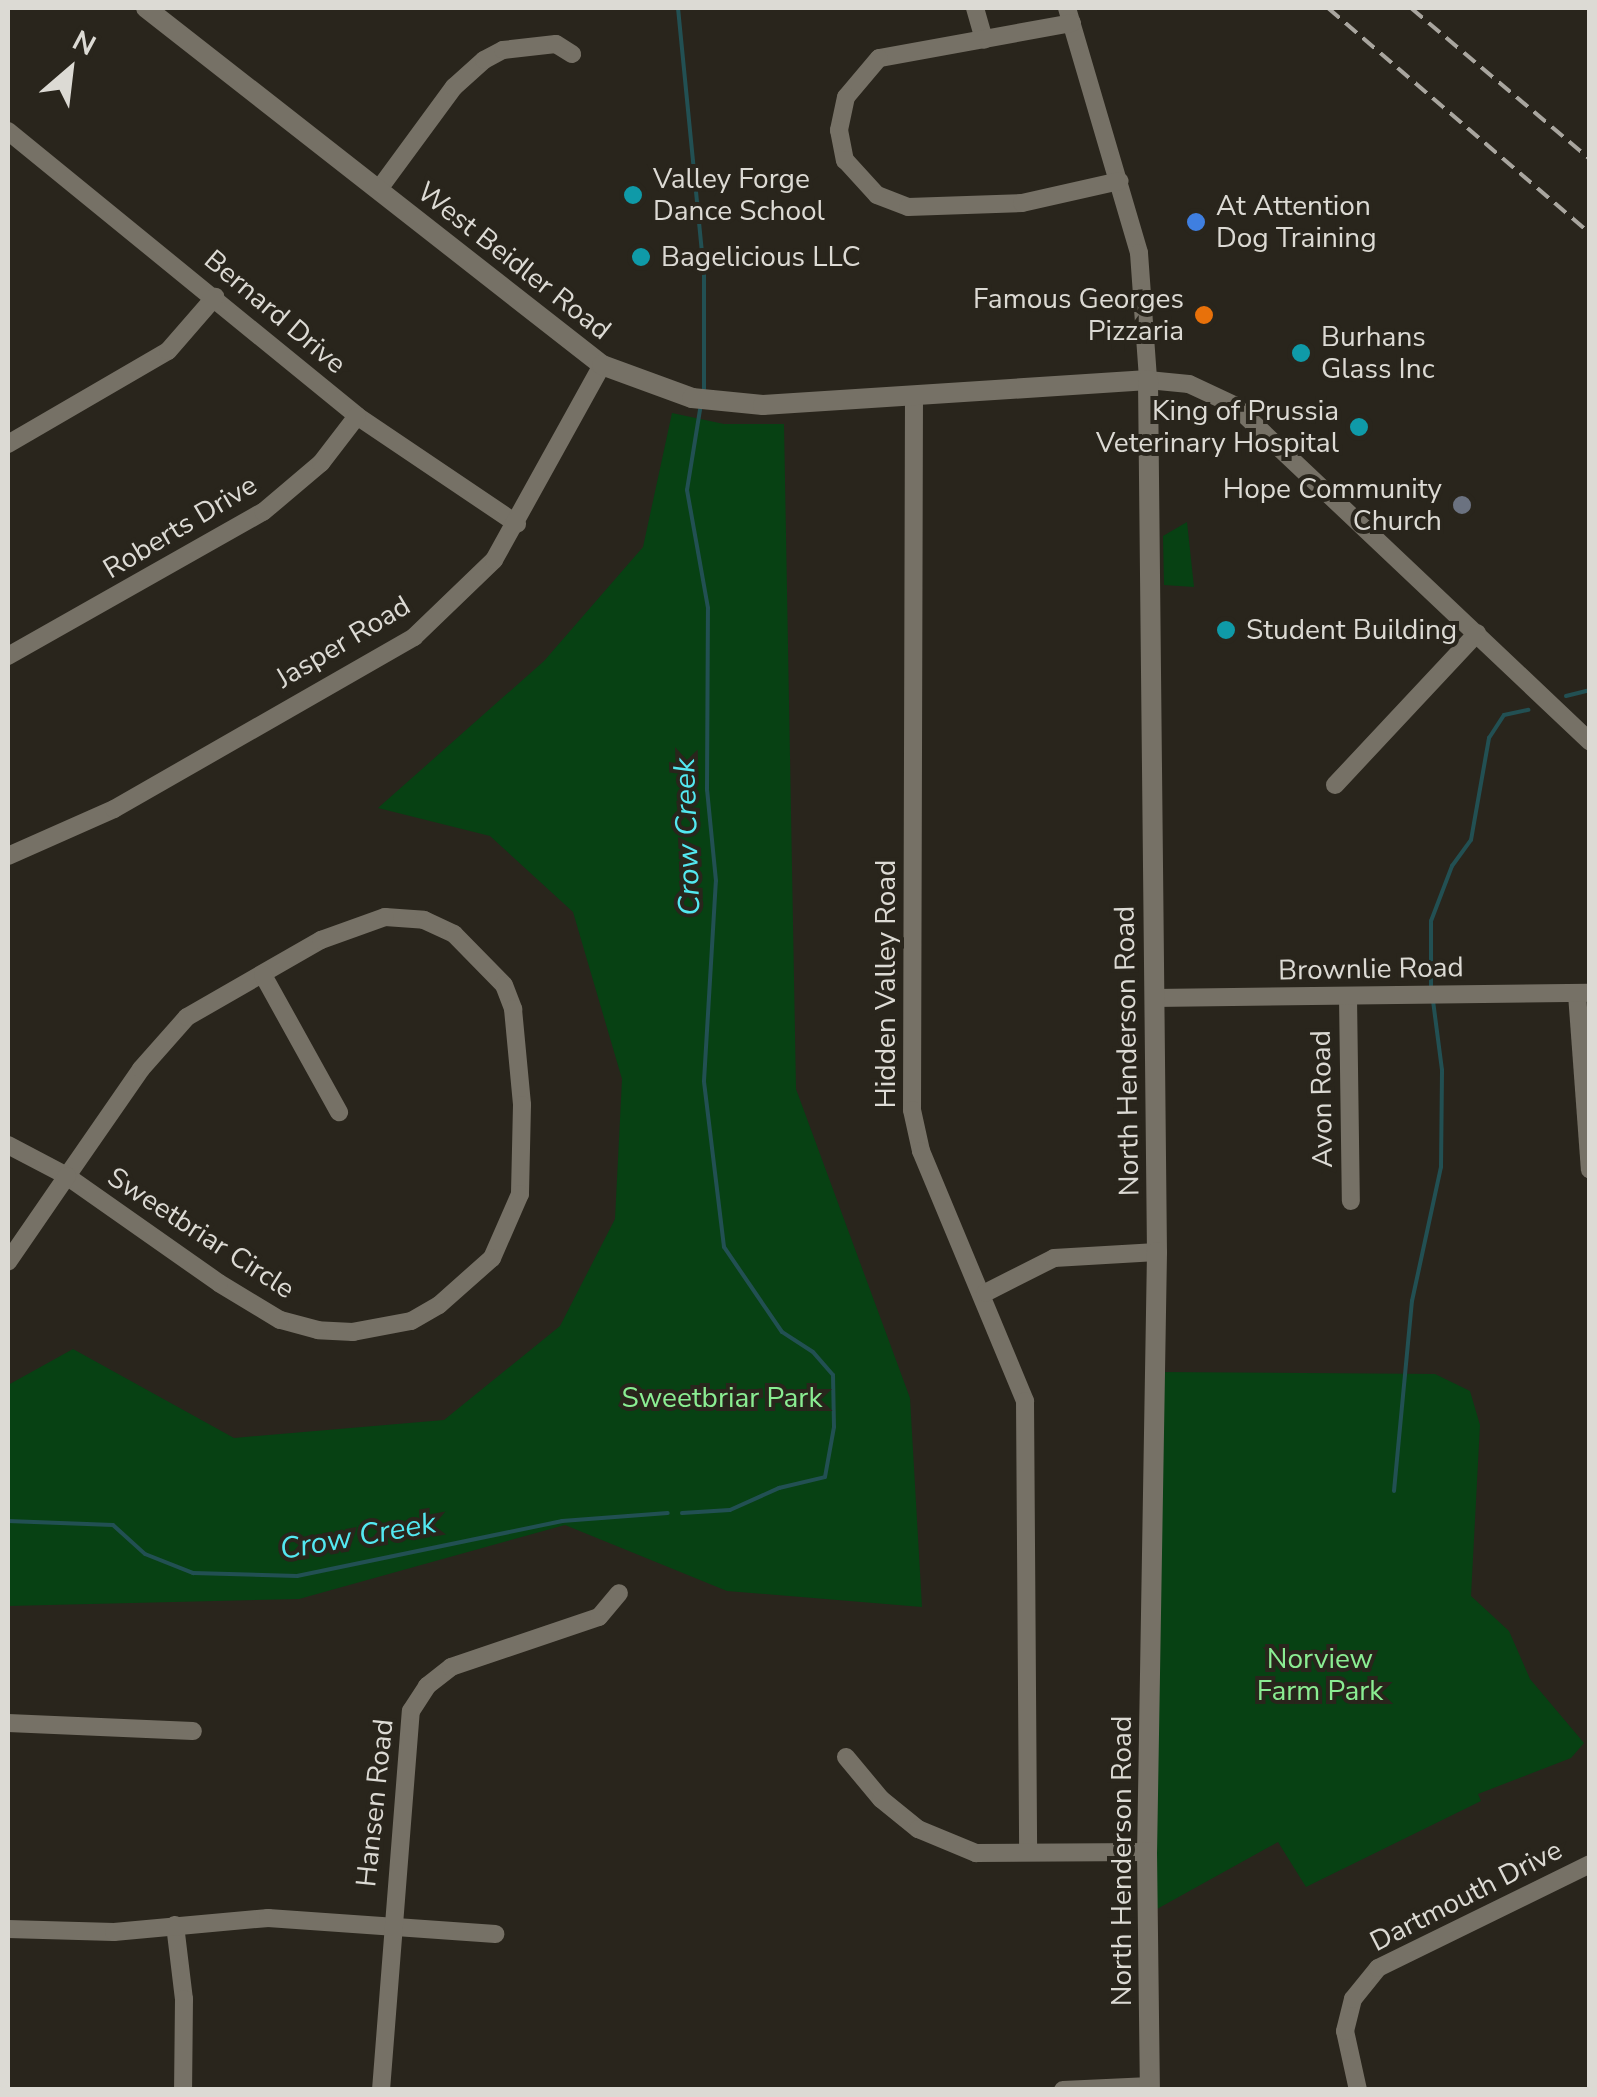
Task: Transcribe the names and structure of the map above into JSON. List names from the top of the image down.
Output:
{
  "streets": {
    "street": [
      "West Beidler Road",
      "Bernard Drive",
      "Roberts Drive",
      "Jasper Road",
      "Brownlie Road",
      "Hidden Valley Road",
      "North Henderson Road",
      "Avon Road",
      "Sweetbriar Circle",
      "Hansen Road",
      "Dartmouth Drive"
    ]
  },
  "crossings": [
    ["West Beidler Road", "Jasper Road"],
    ["West Beidler Road", "Hidden Valley Road"],
    ["West Beidler Road", "North Henderson Road"],
    ["Bernard Drive", "Roberts Drive"],
    ["Bernard Drive", "Jasper Road"],
    ["Brownlie Road", "North Henderson Road"],
    ["Brownlie Road", "Avon Road"]
  ],
  "water": ["Crow Creek"],
  "parks": ["Sweetbriar Park", "Norview Farm Park"],
  "places": [
    "Valley Forge Dance School",
    "At Attention Dog Training",
    "Bagelicious LLC",
    "Famous Georges Pizzaria",
    "Burhans Glass Inc",
    "King of Prussia Veterinary Hospital",
    "Hope Community Church",
    "Student Building"
  ],
  "north": "top right"
}
